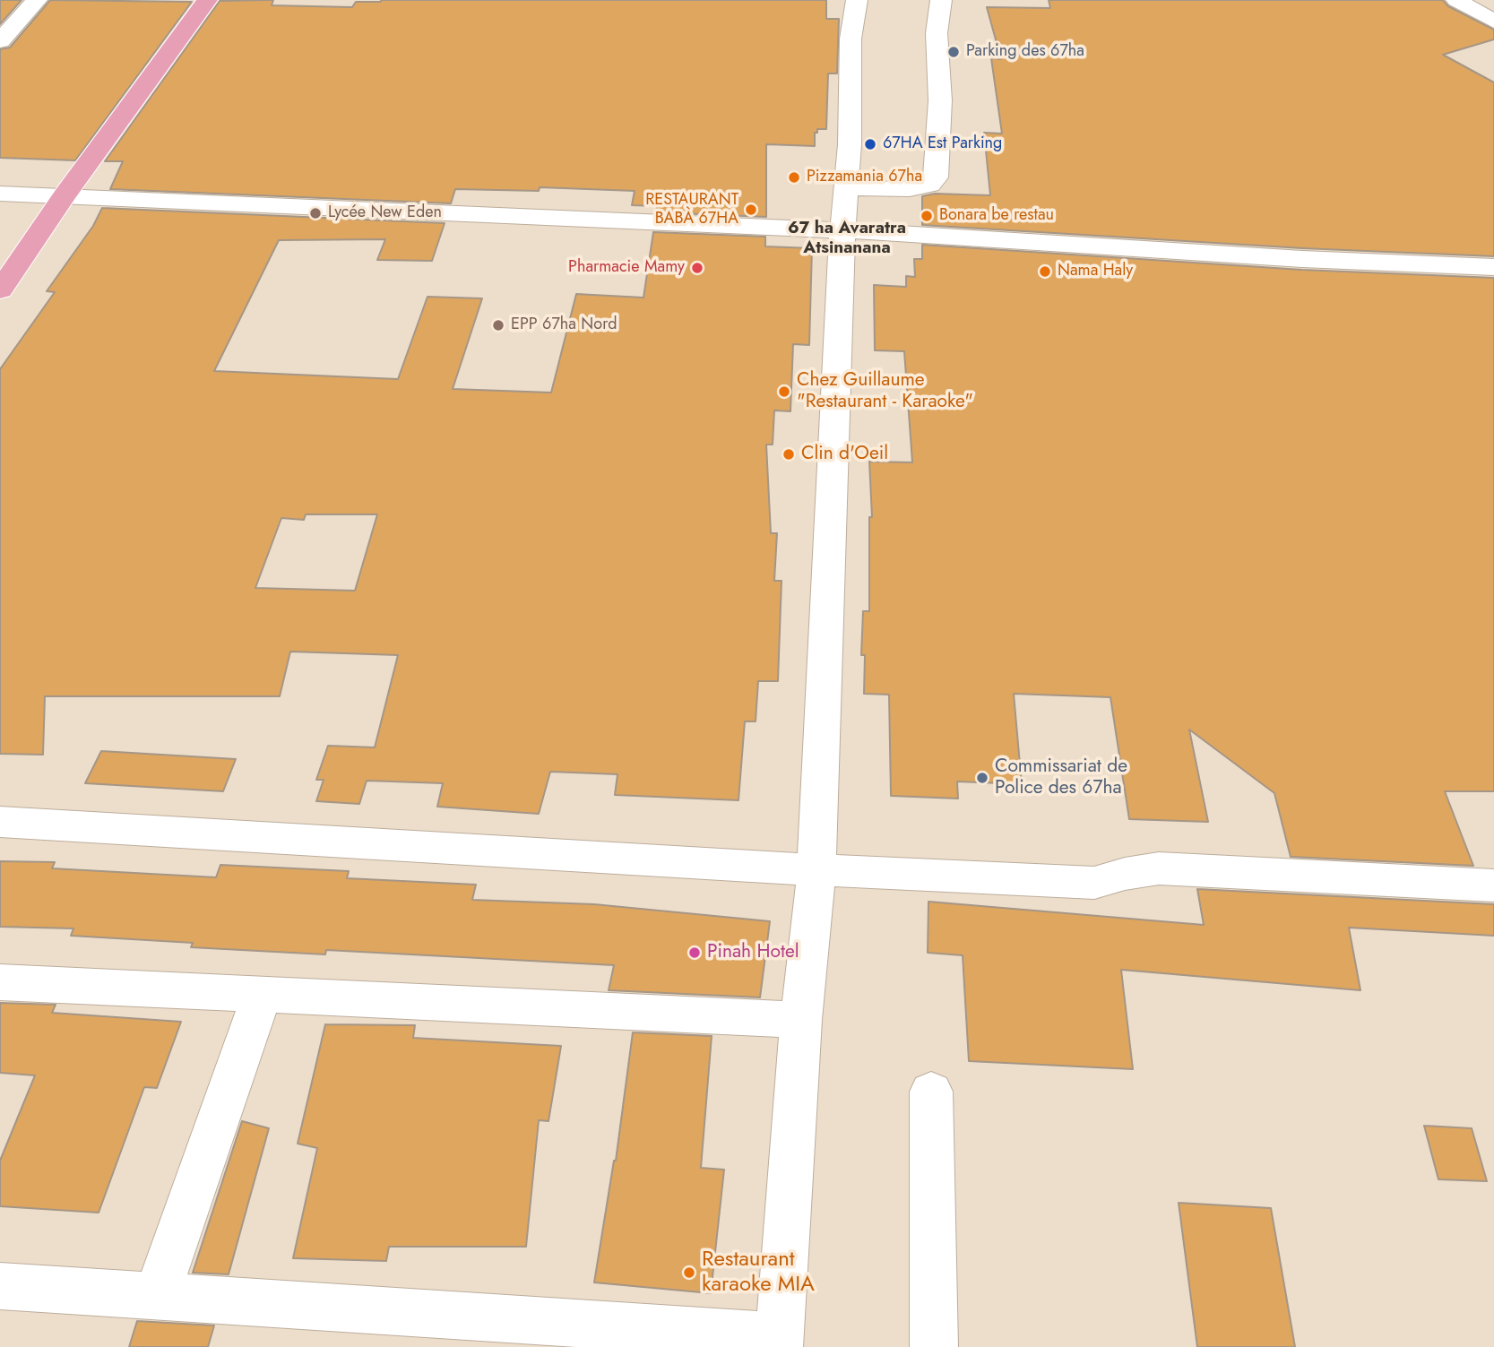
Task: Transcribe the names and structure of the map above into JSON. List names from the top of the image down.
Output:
{
  "districts": ["67 ha Avaratra Atsinanana"],
  "places": [
    "Parking des 67ha",
    "67HA Est Parking",
    "Pizzamania 67ha",
    "RESTAURANT BABÀ 67HA",
    "Lycée New Eden",
    "Bonara be restau",
    "Pharmacie Mamy",
    "Nama Haly",
    "EPP 67ha Nord",
    "Chez Guillaume \"Restaurant - Karaoke\"",
    "Clin d'Oeil",
    "Commissariat de Police des 67ha",
    "Pinah Hotel",
    "Restaurant karaoke MIA"
  ]
}
